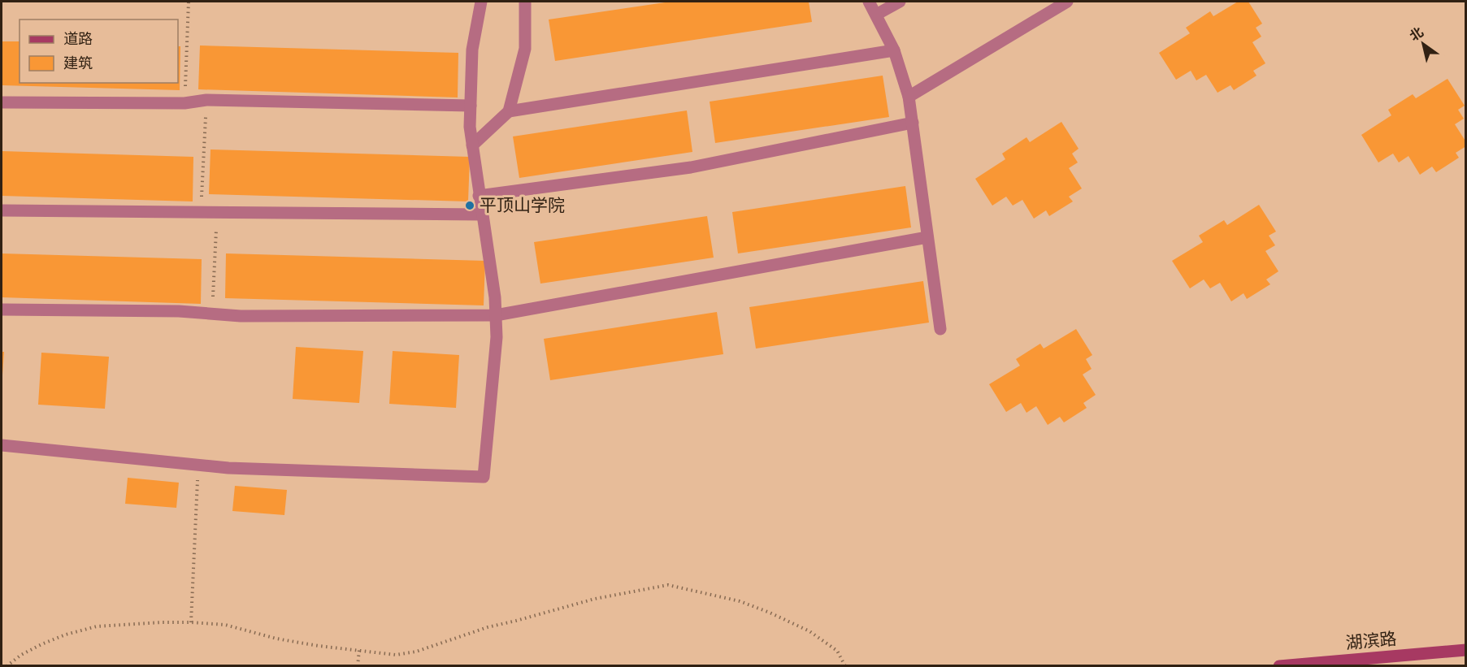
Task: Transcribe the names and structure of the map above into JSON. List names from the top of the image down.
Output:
{
  "streets": {
    "street": ["湖滨路"]
  },
  "places": ["平顶山学院"],
  "legend": ["道路", "建筑"],
  "north": "top left"
}
